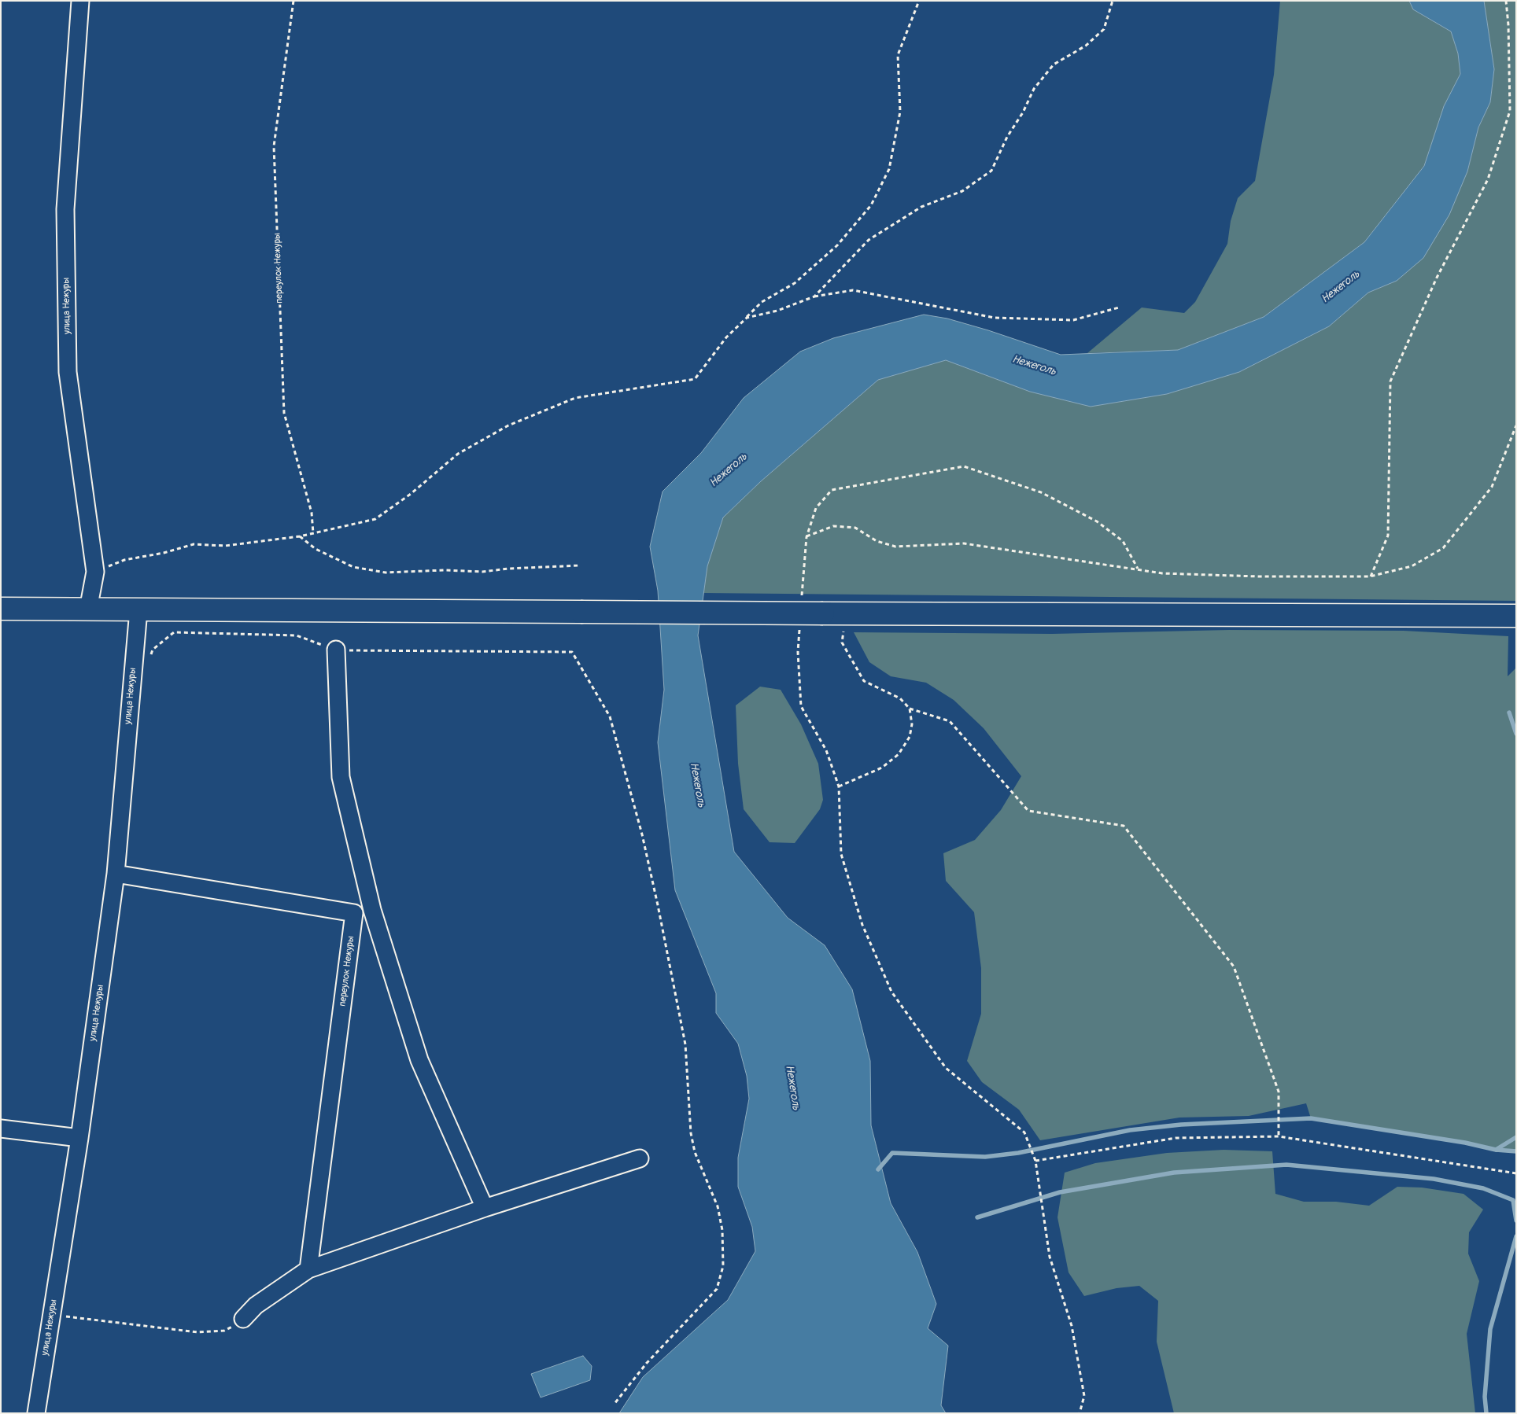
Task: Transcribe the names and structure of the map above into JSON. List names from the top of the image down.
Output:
{
  "streets": {
    "street": ["переулок Нежуры", "улица Нежуры"]
  },
  "water": ["Нежеголь"]
}
